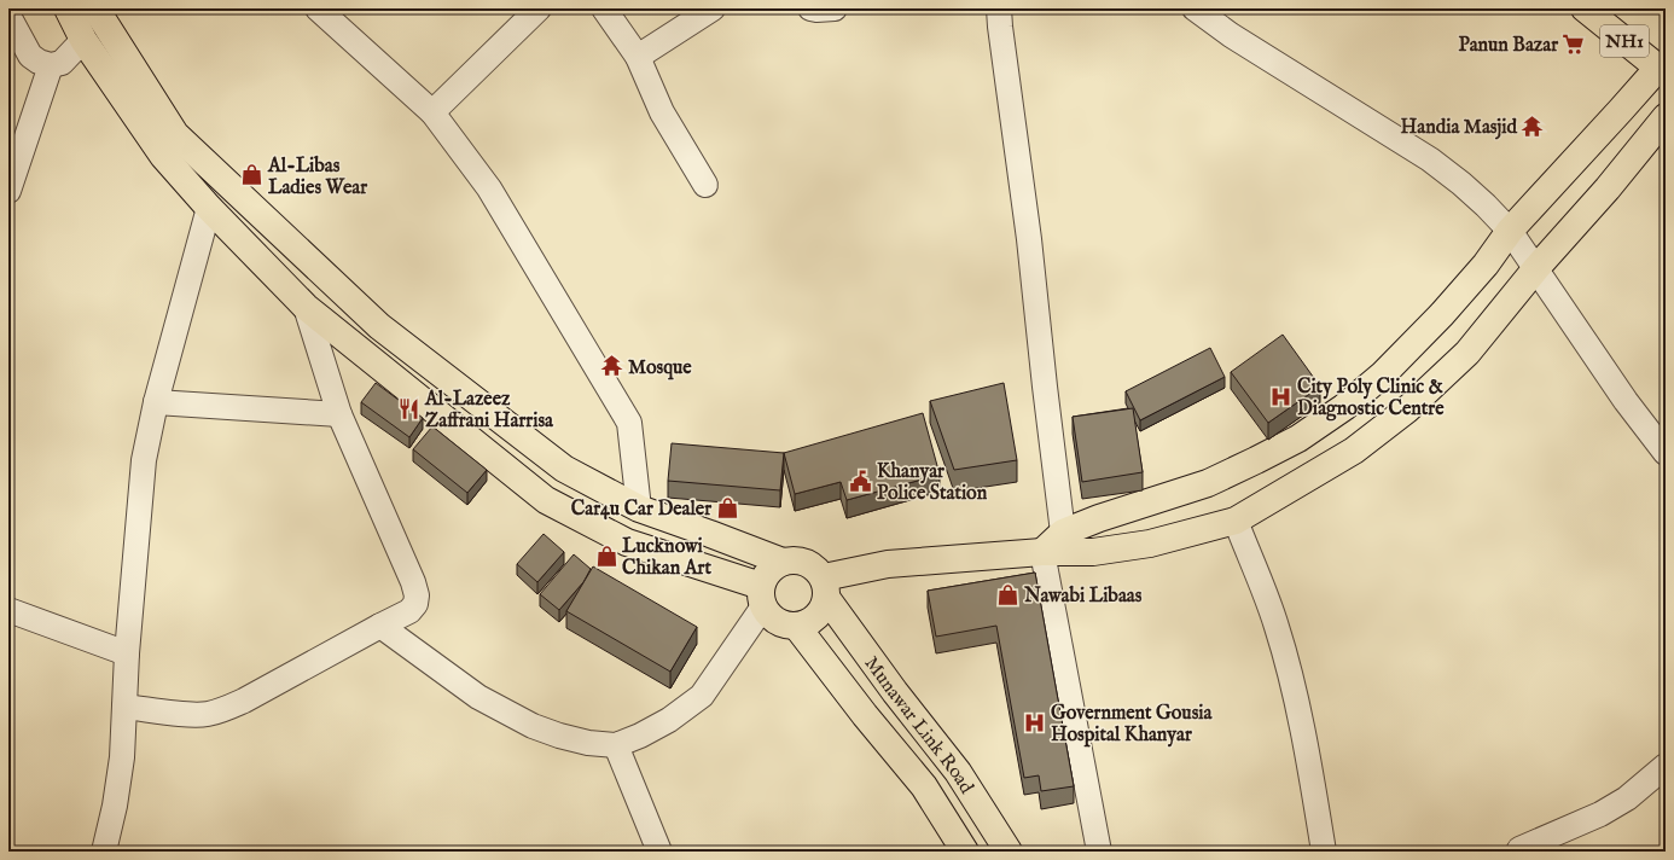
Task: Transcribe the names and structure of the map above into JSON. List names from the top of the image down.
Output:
{
  "streets": {
    "main road": ["NH1", "Munawar Link Road"]
  },
  "places": {
    "supermarket": ["Panun Bazar"],
    "temple": ["Handia Masjid", "Mosque"],
    "shop": [
      "Al-Libas Ladies Wear",
      "Car4u Car Dealer",
      "Lucknowi Chikan Art",
      "Nawabi Libaas"
    ],
    "hospital": ["City Poly Clinic & Diagnostic Centre", "Government Gousia Hospital Khanyar"],
    "restaurant": ["Al-Lazeez Zaffrani Harrisa"],
    "public building": ["Khanyar Police Station"]
  }
}
